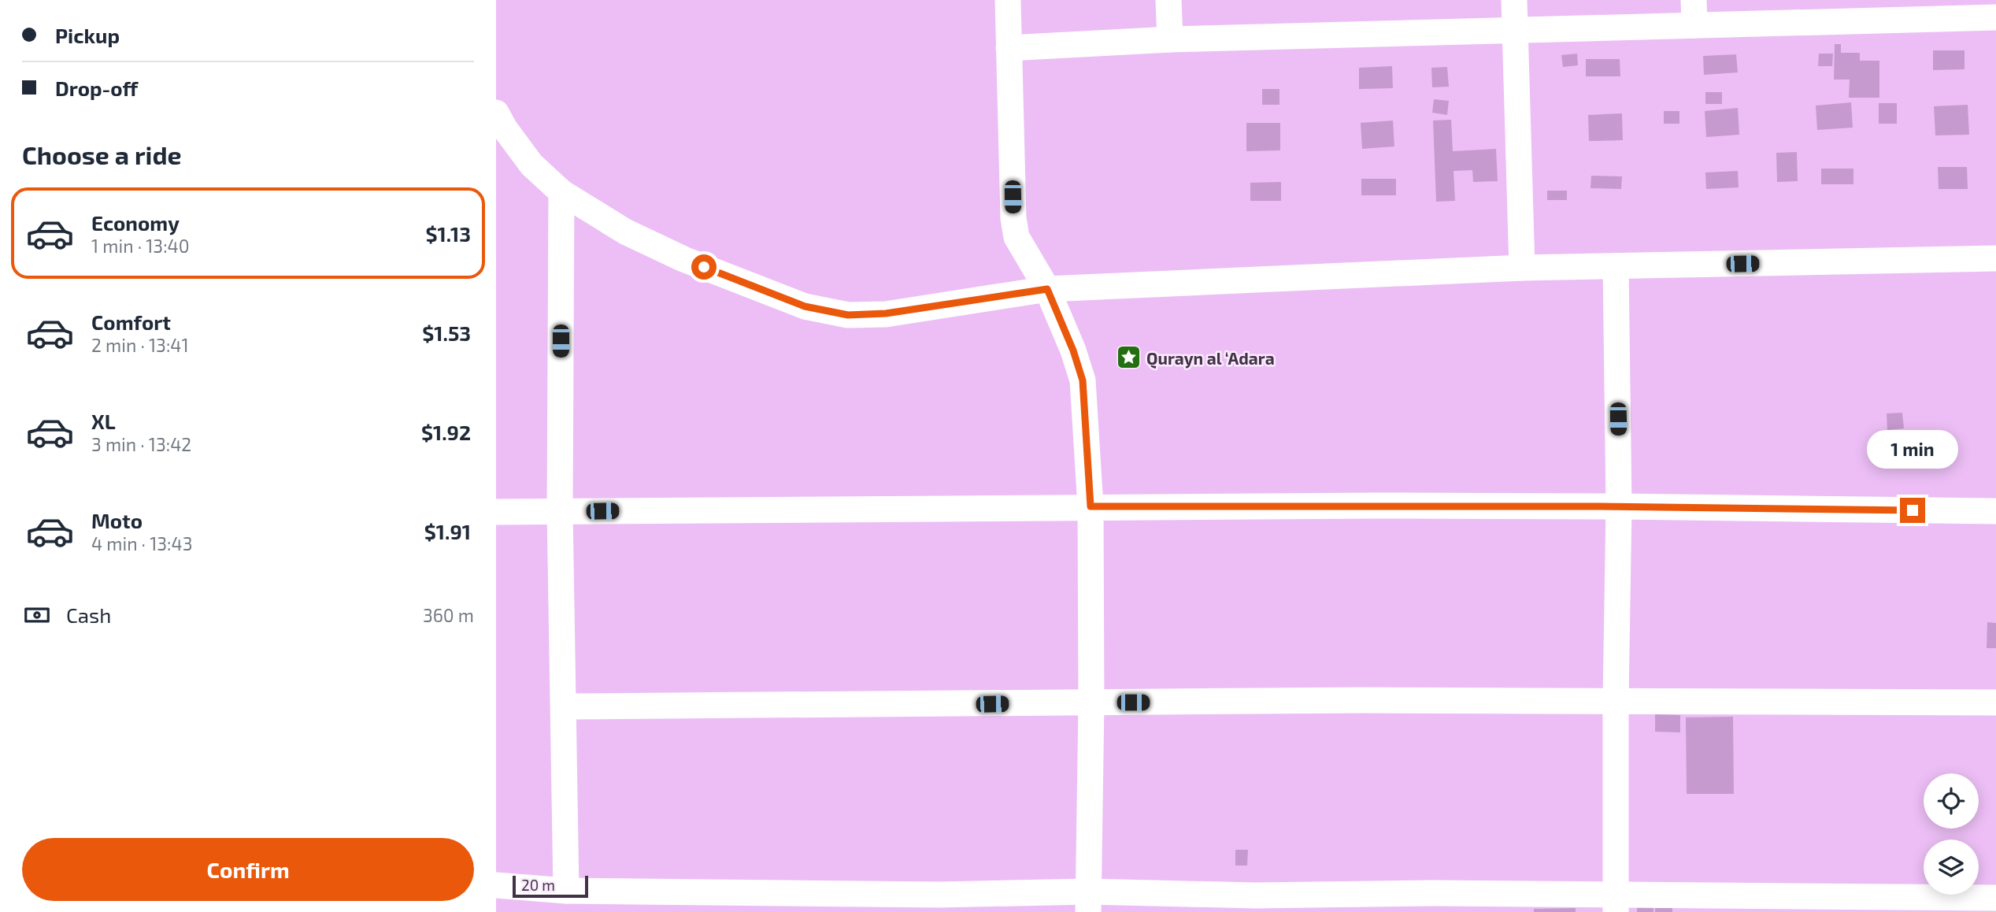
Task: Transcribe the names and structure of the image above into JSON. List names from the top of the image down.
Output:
{
  "places": {
    "place": ["Qurayn al ‘Adara"]
  },
  "scale_bar": "20 m",
  "page": {
    "banner": ["Pickup", "Drop-off"],
    "heading": "Choose a ride",
    "list": [
      {
        "name": "Economy",
        "note": "1 min · 13:40",
        "value": "$1.13"
      },
      {
        "name": "Comfort",
        "note": "2 min · 13:41",
        "value": "$1.53"
      },
      {
        "name": "XL",
        "note": "3 min · 13:42",
        "value": "$1.92"
      },
      {
        "name": "Moto",
        "note": "4 min · 13:43",
        "value": "$1.91"
      }
    ],
    "bubble": "1 min",
    "pay": ["Cash", "360 m"],
    "buttons": "Confirm",
    "scale": "20 m"
  }
}
